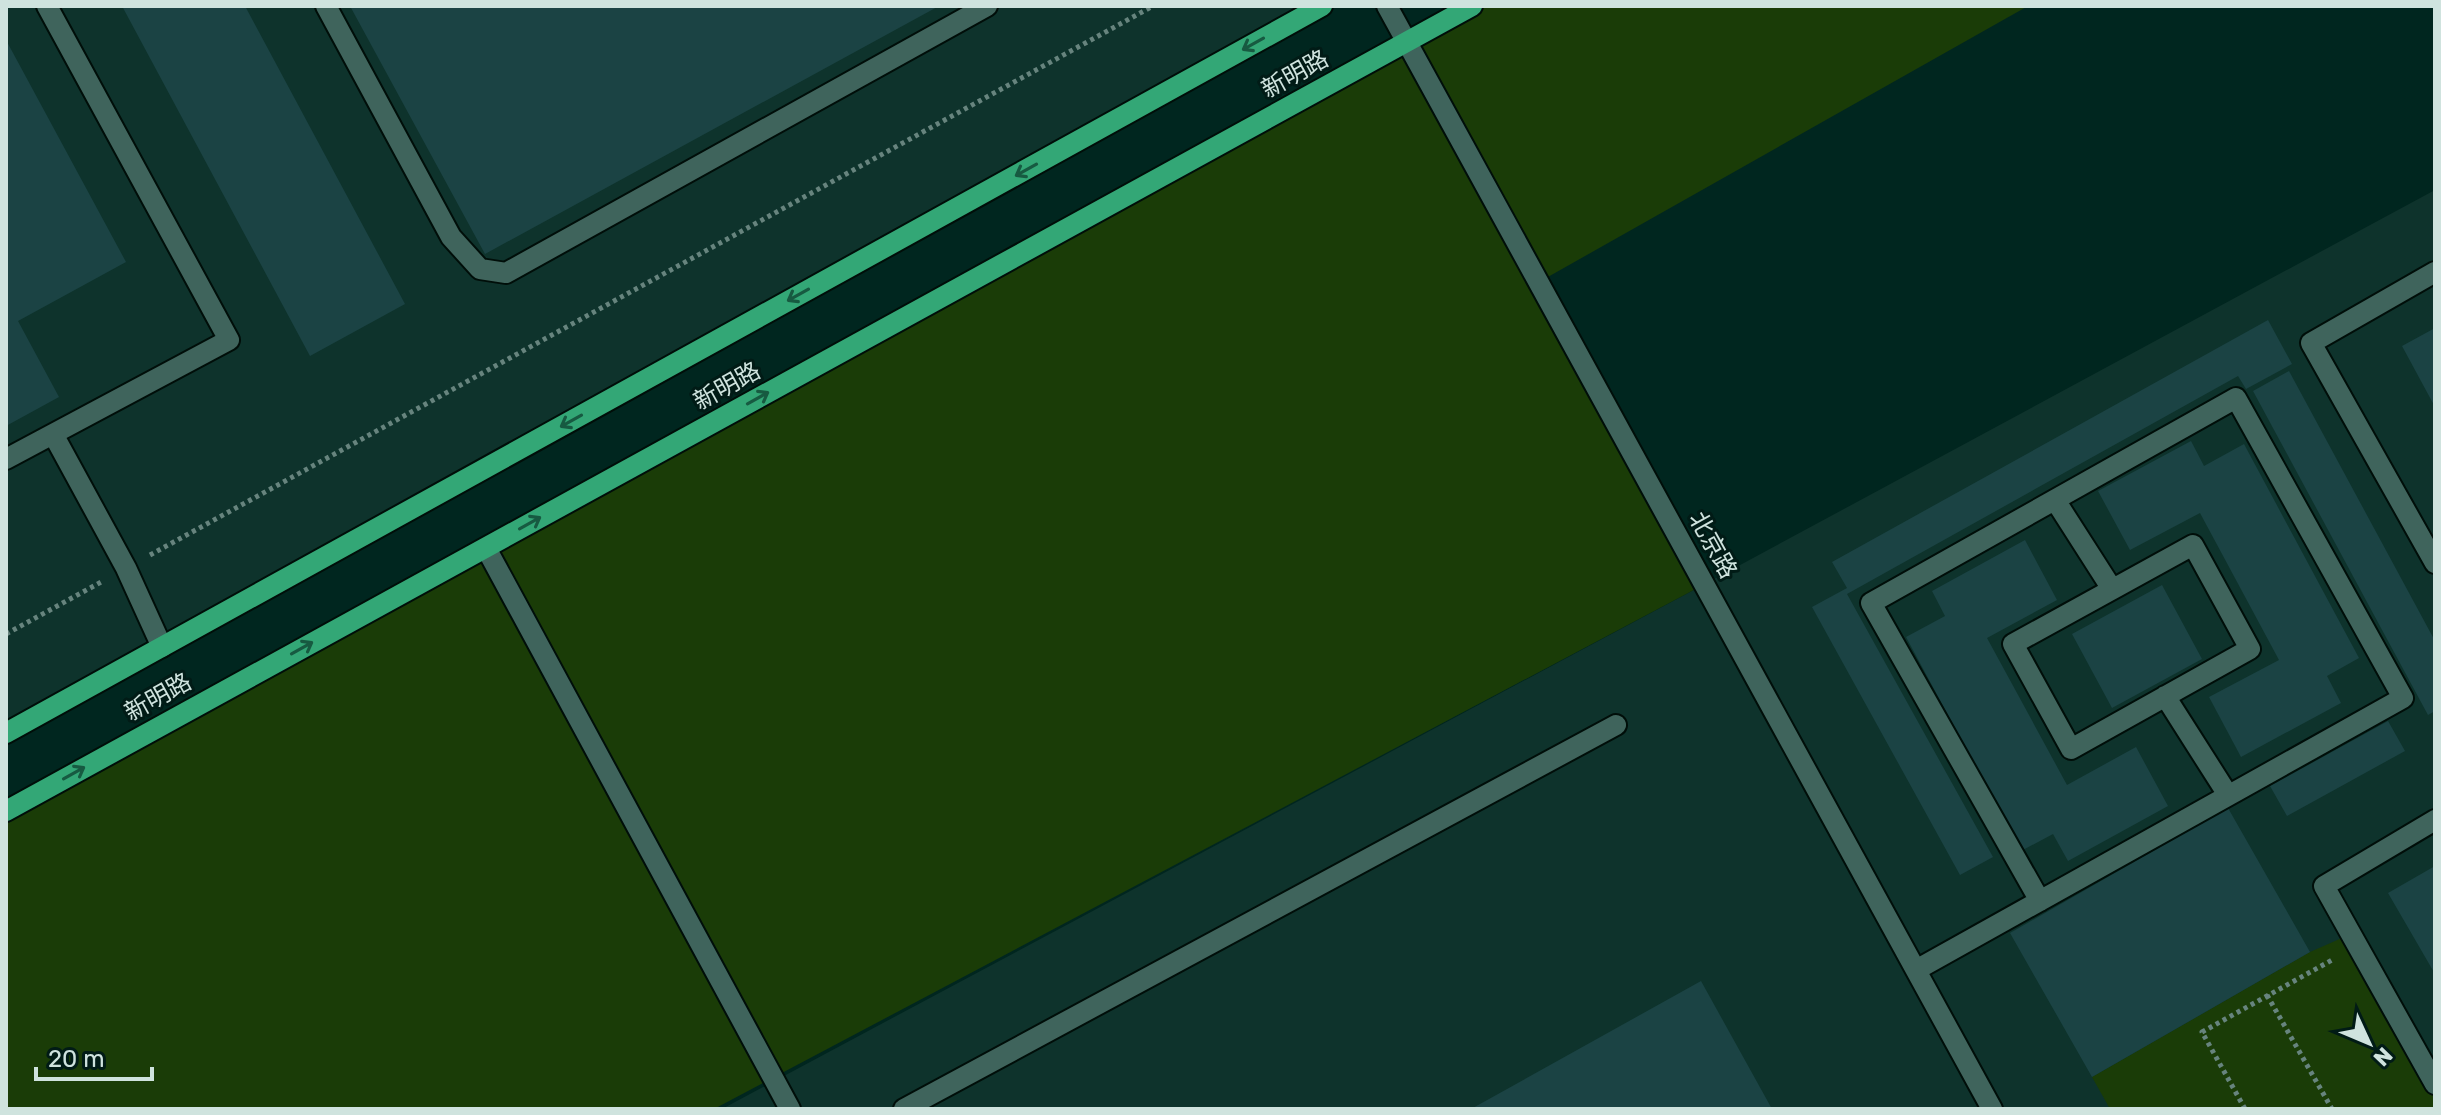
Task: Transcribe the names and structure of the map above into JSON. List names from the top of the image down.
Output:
{
  "streets": {
    "main road": ["新明路"],
    "street": ["北京路"]
  },
  "crossings": [
    ["新明路", "北京路"]
  ],
  "scale_bar": "20 m",
  "north": "bottom right"
}
